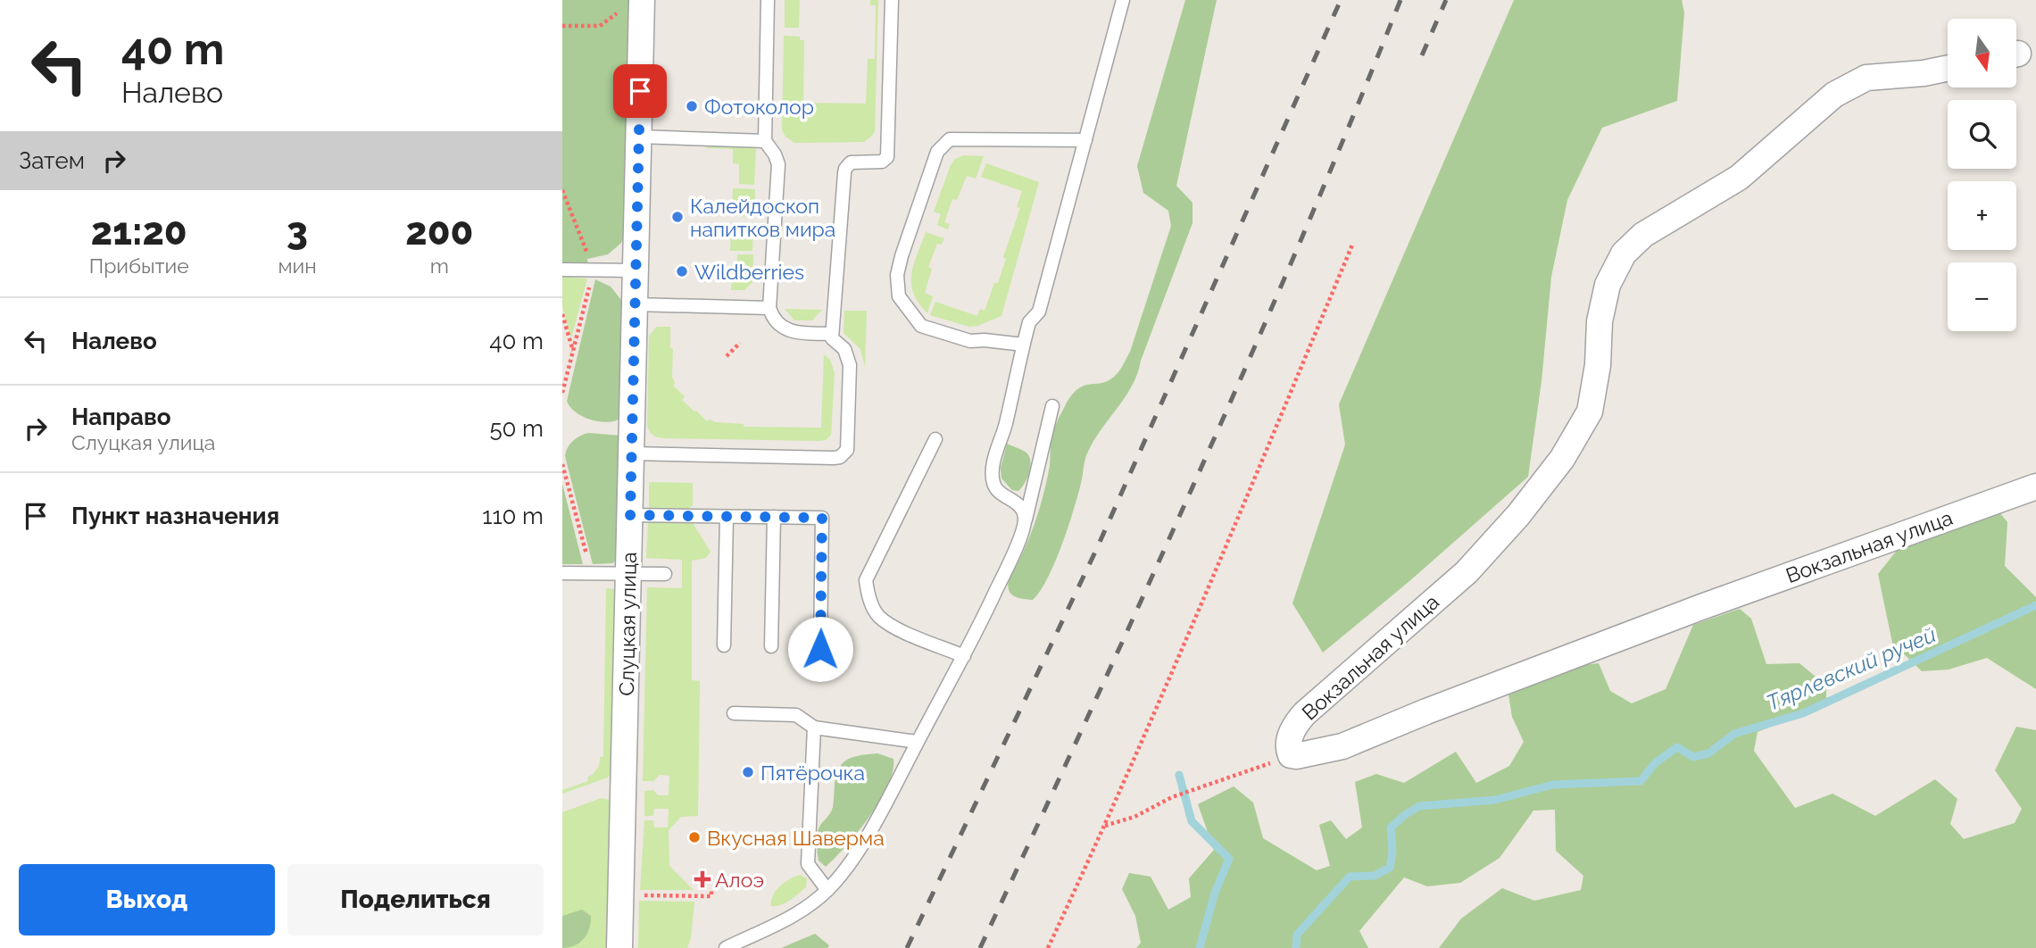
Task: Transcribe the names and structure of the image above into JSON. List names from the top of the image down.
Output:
{
  "streets": {
    "street": ["Вокзальная улица", "Слуцкая улица"]
  },
  "water": ["Тярлевский ручей"],
  "places": {
    "other": [
      "Фотоколор",
      "Калейдоскоп напитков мира",
      "Wildberries",
      "Пятёрочка",
      "Вкусная Шаверма"
    ],
    "health": ["Алоэ"]
  },
  "north": "bottom",
  "page": {
    "turn": ["40 m", "Налево"],
    "map_buttons": ["+", "−"],
    "then": "Затем",
    "eta": [
      "21:20",
      "Прибытие",
      "3",
      "мин",
      "200",
      "m"
    ],
    "list": [
      {
        "name": "Налево",
        "value": "40 m"
      },
      {
        "name": "Направо",
        "note": "Слуцкая улица",
        "value": "50 m"
      },
      {
        "name": "Пункт назначения",
        "value": "110 m"
      }
    ],
    "buttons": ["Выход", "Поделиться"]
  }
}
